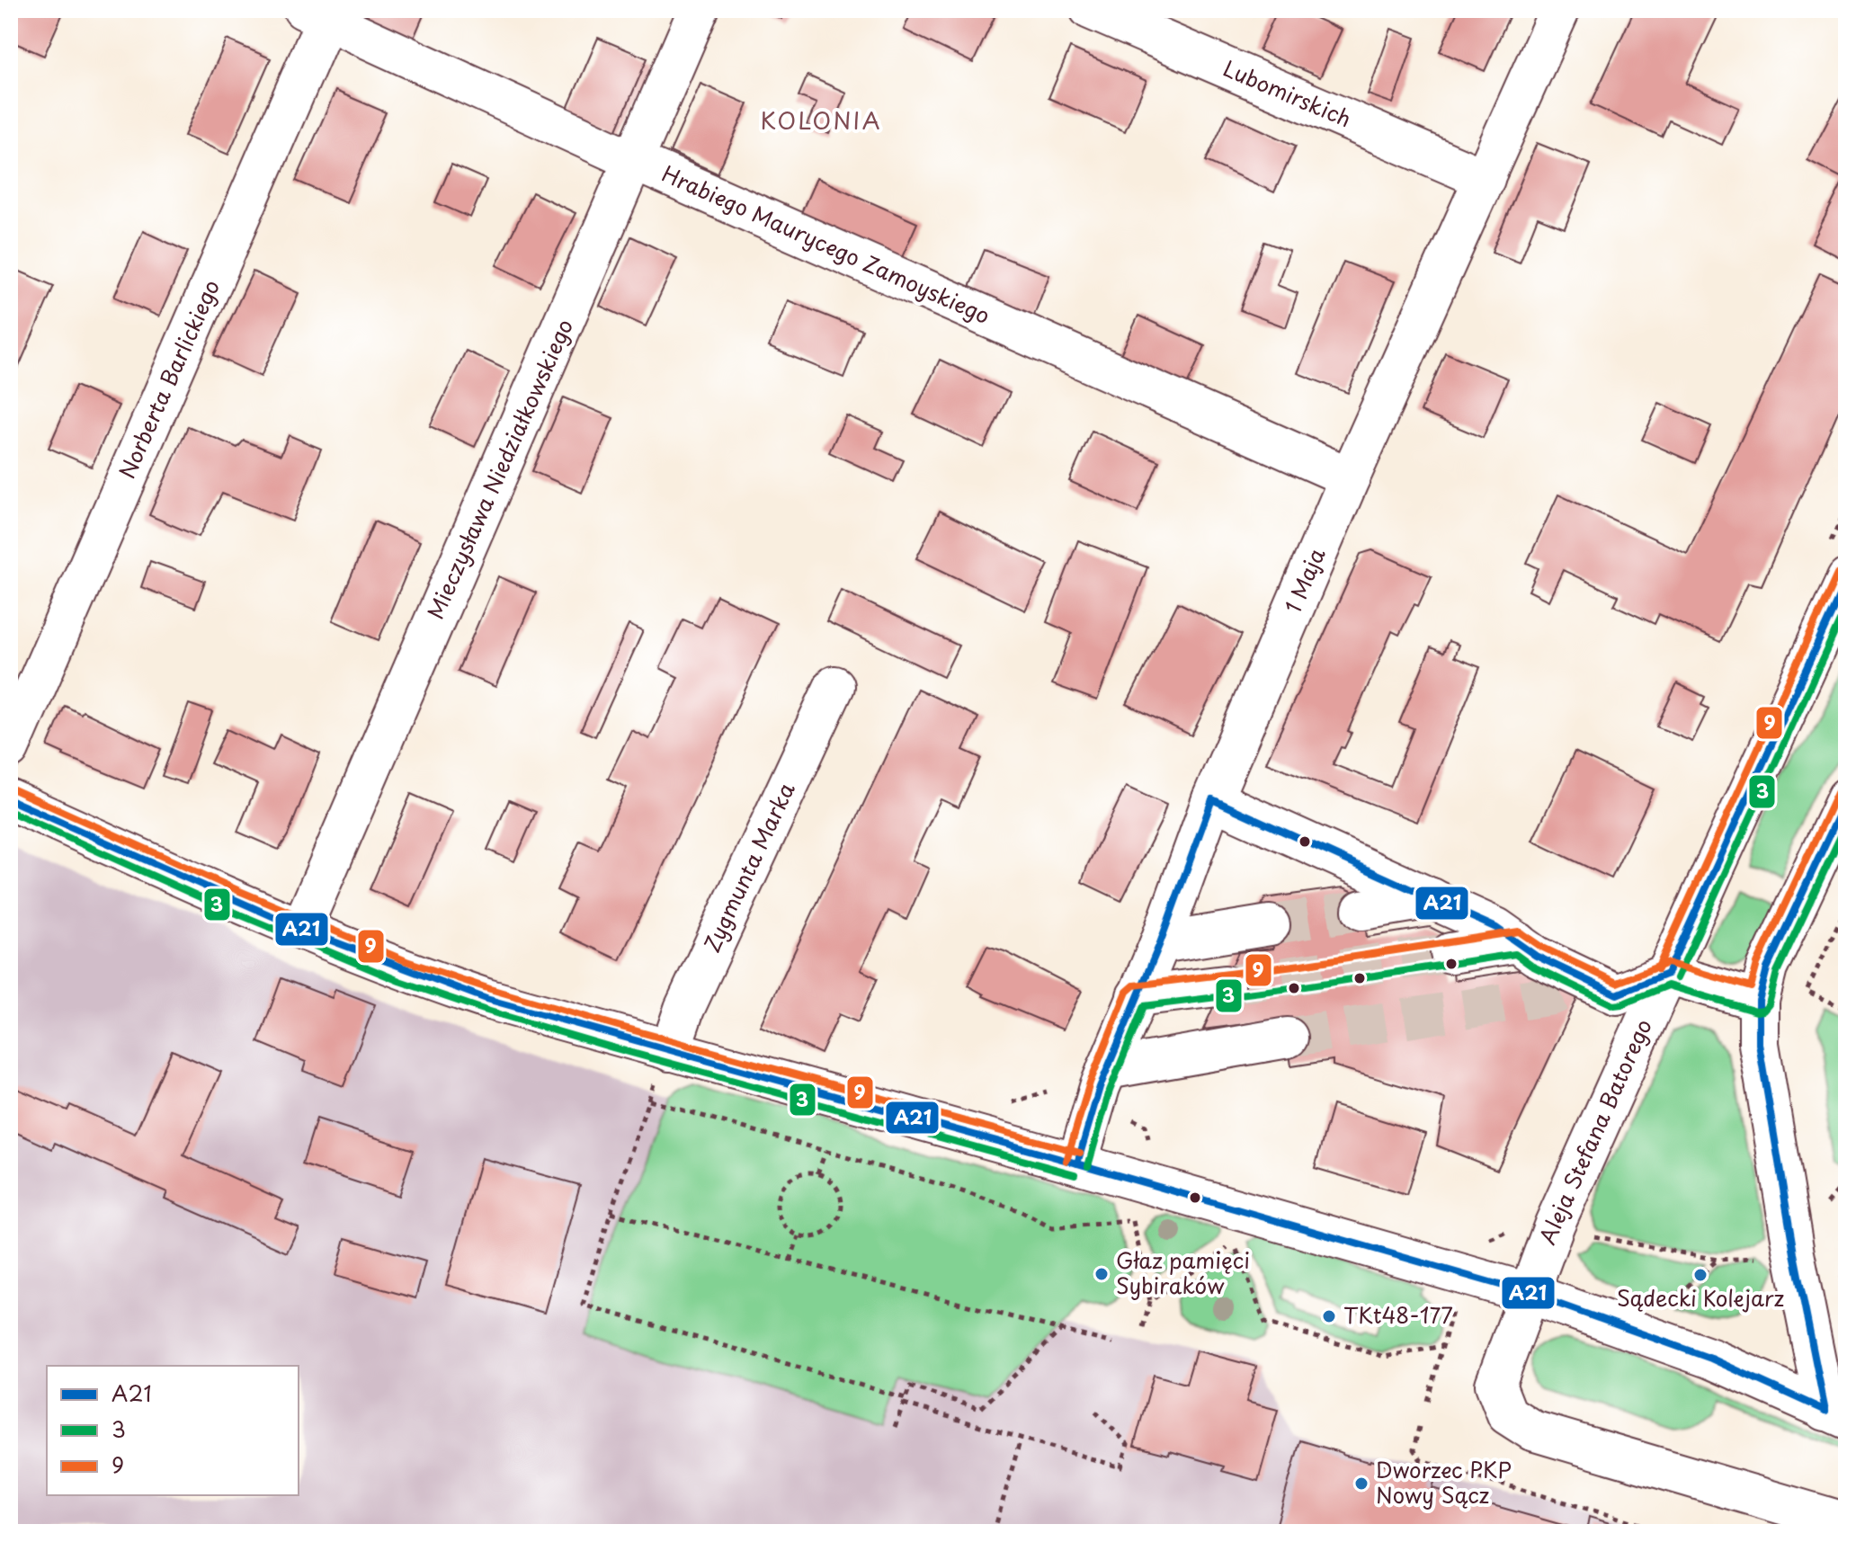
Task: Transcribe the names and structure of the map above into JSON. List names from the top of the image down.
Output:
{
  "streets": {
    "street": [
      "Lubomirskich",
      "Hrabiego Maurycego Zamoyskiego",
      "Norberta Barlickiego",
      "Mieczysława Niedziałkowskiego",
      "1 Maja",
      "Zygmunta Marka",
      "Aleja Stefana Batorego"
    ]
  },
  "crossings": [
    ["Lubomirskich", "1 Maja"],
    ["Hrabiego Maurycego Zamoyskiego", "Norberta Barlickiego"],
    ["Hrabiego Maurycego Zamoyskiego", "Mieczysława Niedziałkowskiego"],
    ["Hrabiego Maurycego Zamoyskiego", "1 Maja"]
  ],
  "districts": ["KOLONIA"],
  "places": [
    "Głaz pamięci Sybiraków",
    "Sądecki Kolejarz",
    "TKt48-177",
    "Dworzec PKP Nowy Sącz"
  ],
  "lines": ["transit line 9", "transit line A21", "transit line 3"],
  "legend": ["A21", "3", "9"]
}
